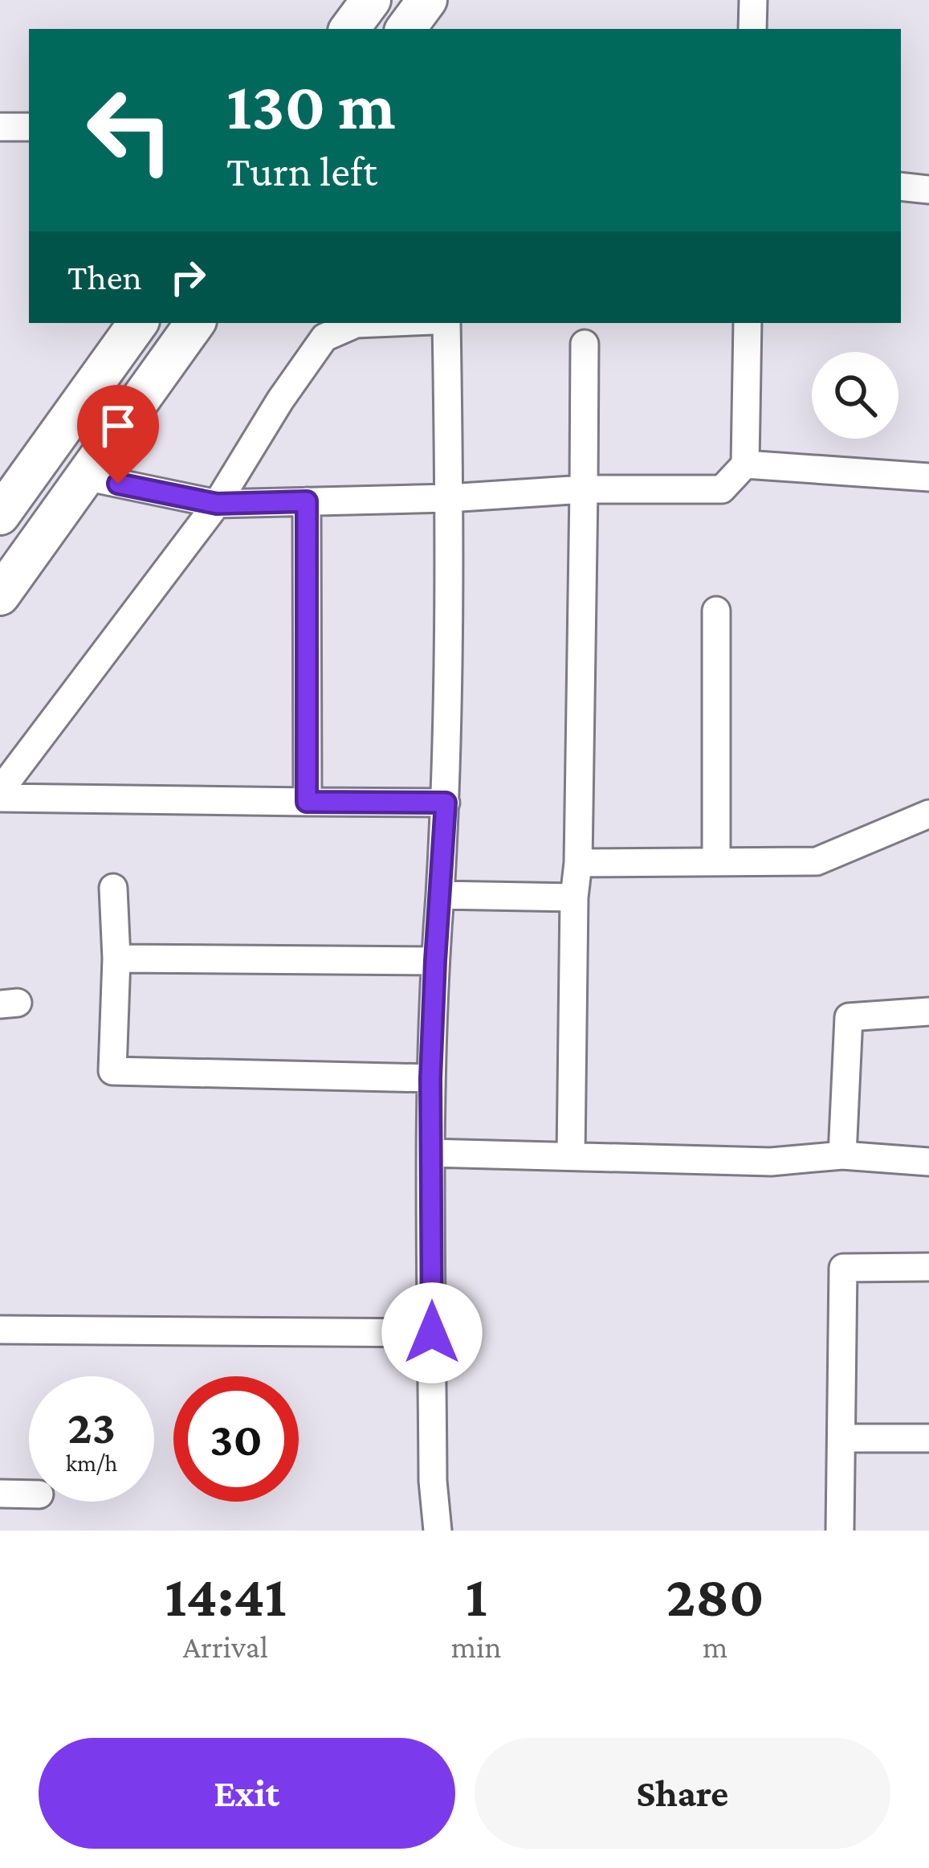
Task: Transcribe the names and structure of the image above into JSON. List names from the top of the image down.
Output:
{
  "page": {
    "turn": ["130 m", "Turn left"],
    "then": "Then",
    "speed": "23 km/h",
    "limit": "30",
    "eta": [
      "14:41",
      "Arrival",
      "1",
      "min",
      "280",
      "m"
    ],
    "buttons": ["Exit", "Share"]
  }
}
